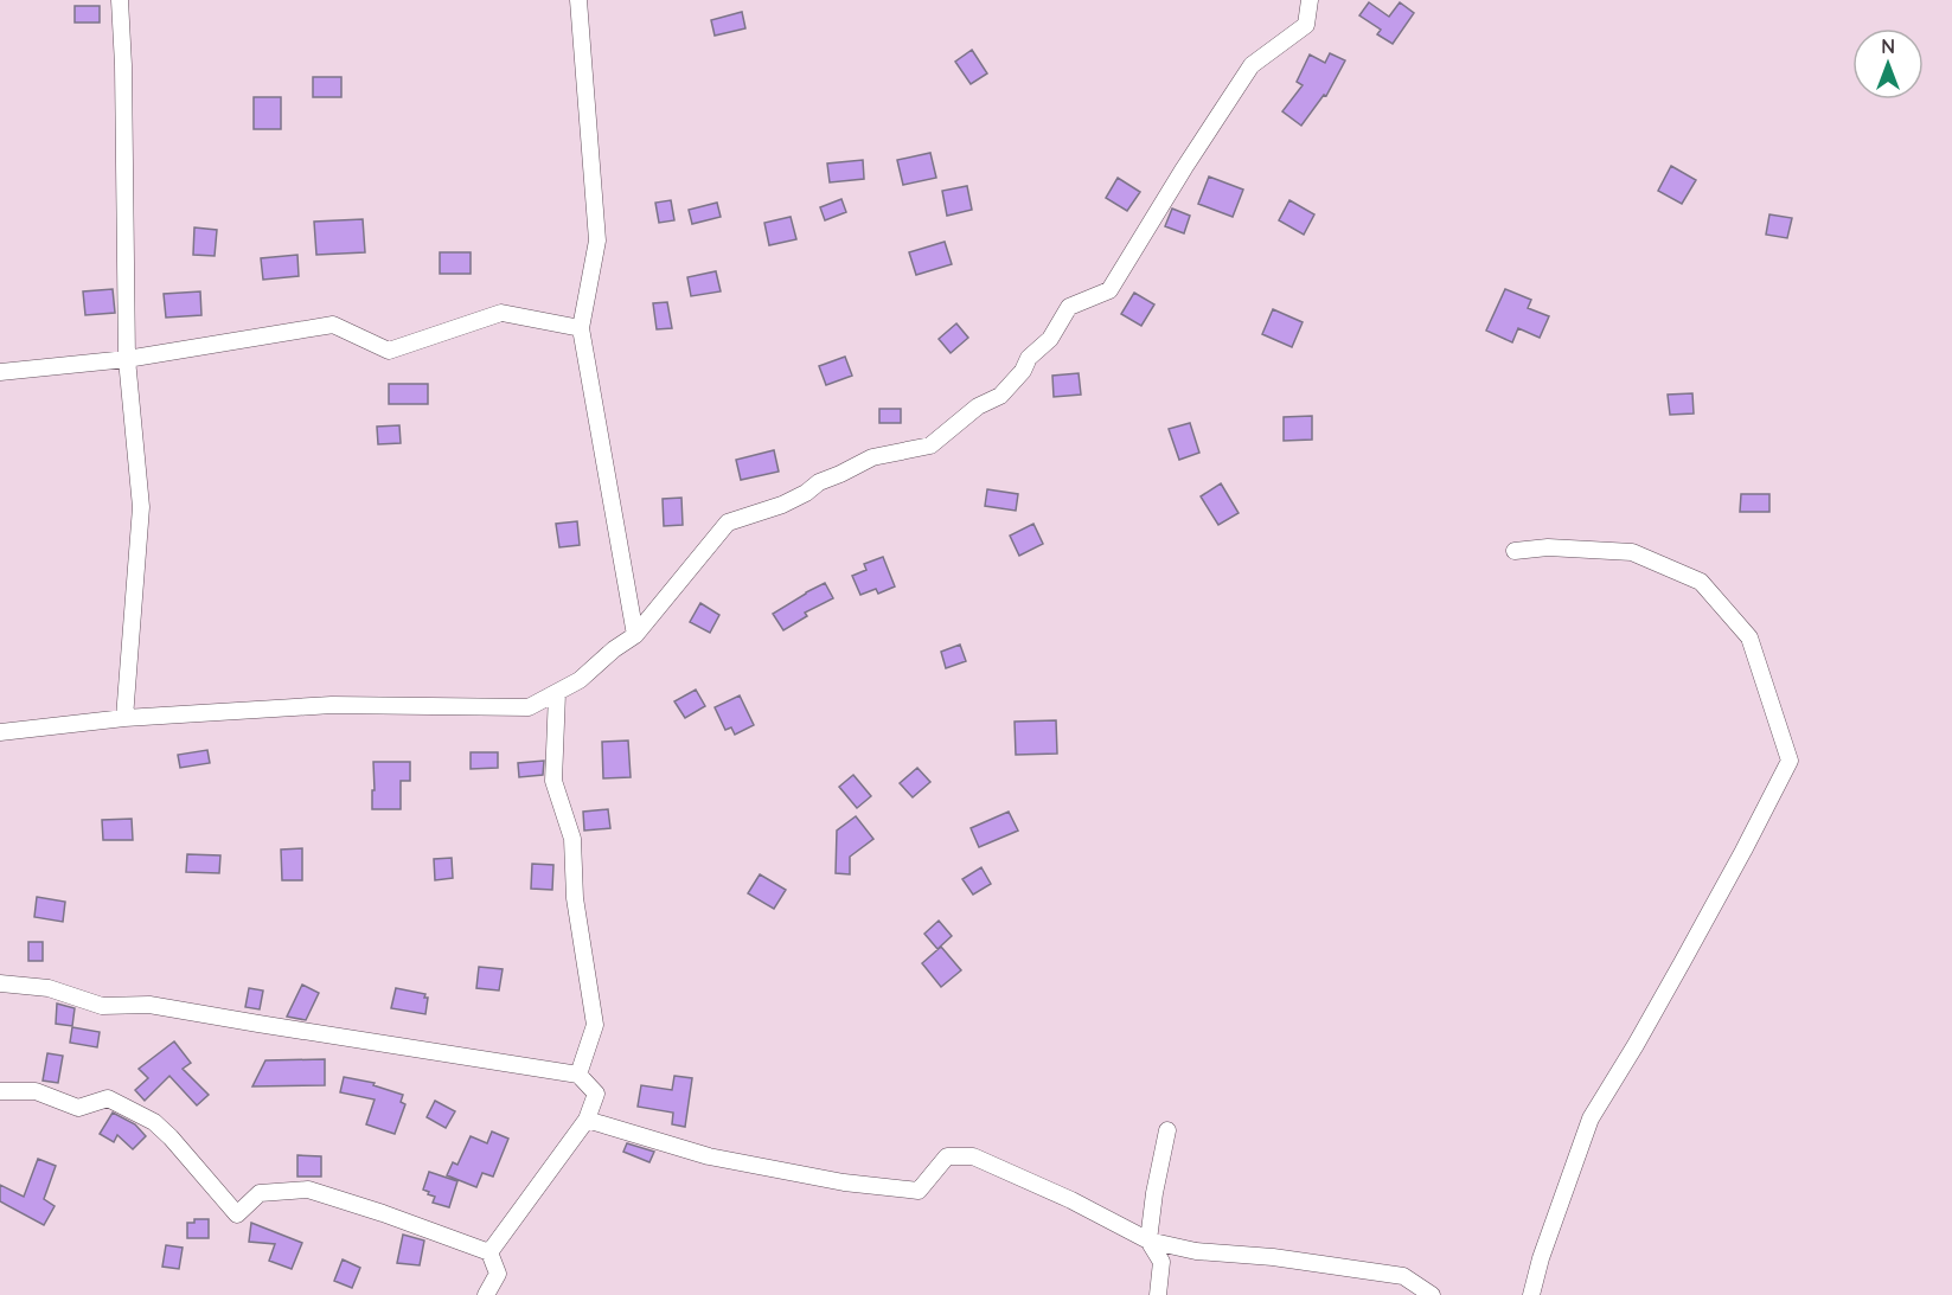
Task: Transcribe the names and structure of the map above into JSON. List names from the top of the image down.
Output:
{
  "north": "top"
}
